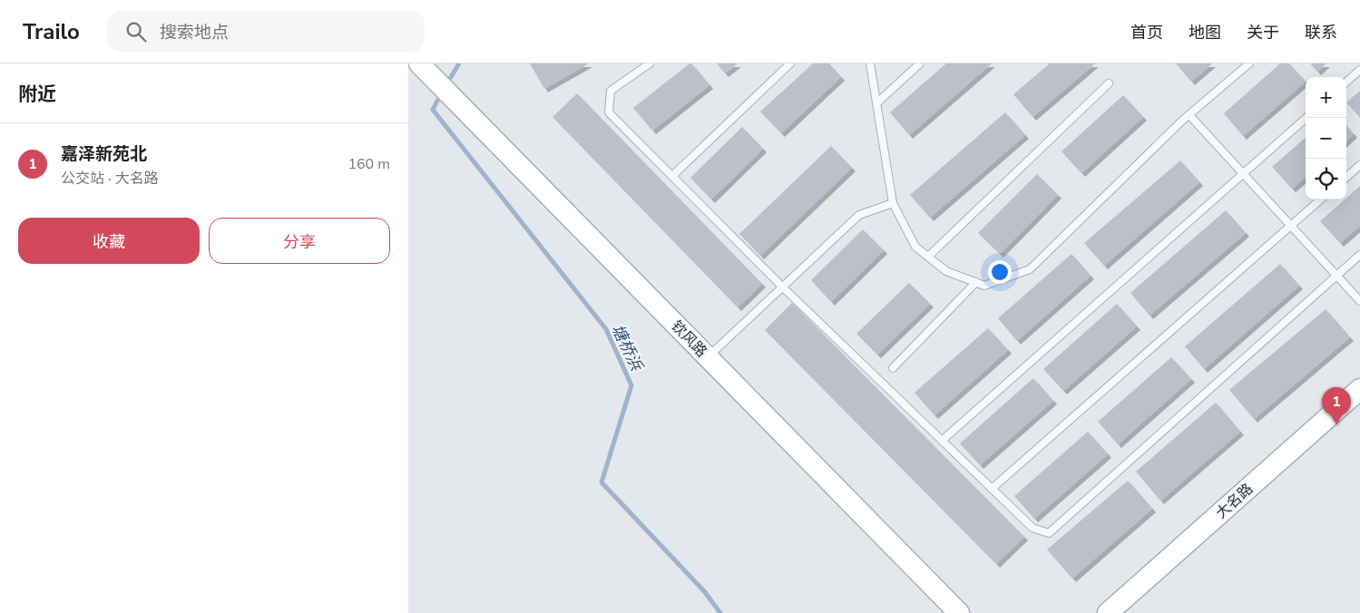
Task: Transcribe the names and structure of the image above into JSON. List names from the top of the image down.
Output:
{
  "streets": {
    "street": ["钦风路", "大名路"]
  },
  "water": ["塘桥浜"],
  "page": {
    "header": "Trailo",
    "search": "搜索地点",
    "nav": [
      "首页",
      "地图",
      "关于",
      "联系"
    ],
    "heading": "附近",
    "map_buttons": ["+", "−"],
    "list": [
      {
        "mark": "1",
        "name": "嘉泽新苑北",
        "note": "公交站 · 大名路",
        "value": "160 m"
      }
    ],
    "buttons": ["收藏", "分享"],
    "pins": "1"
  }
}
